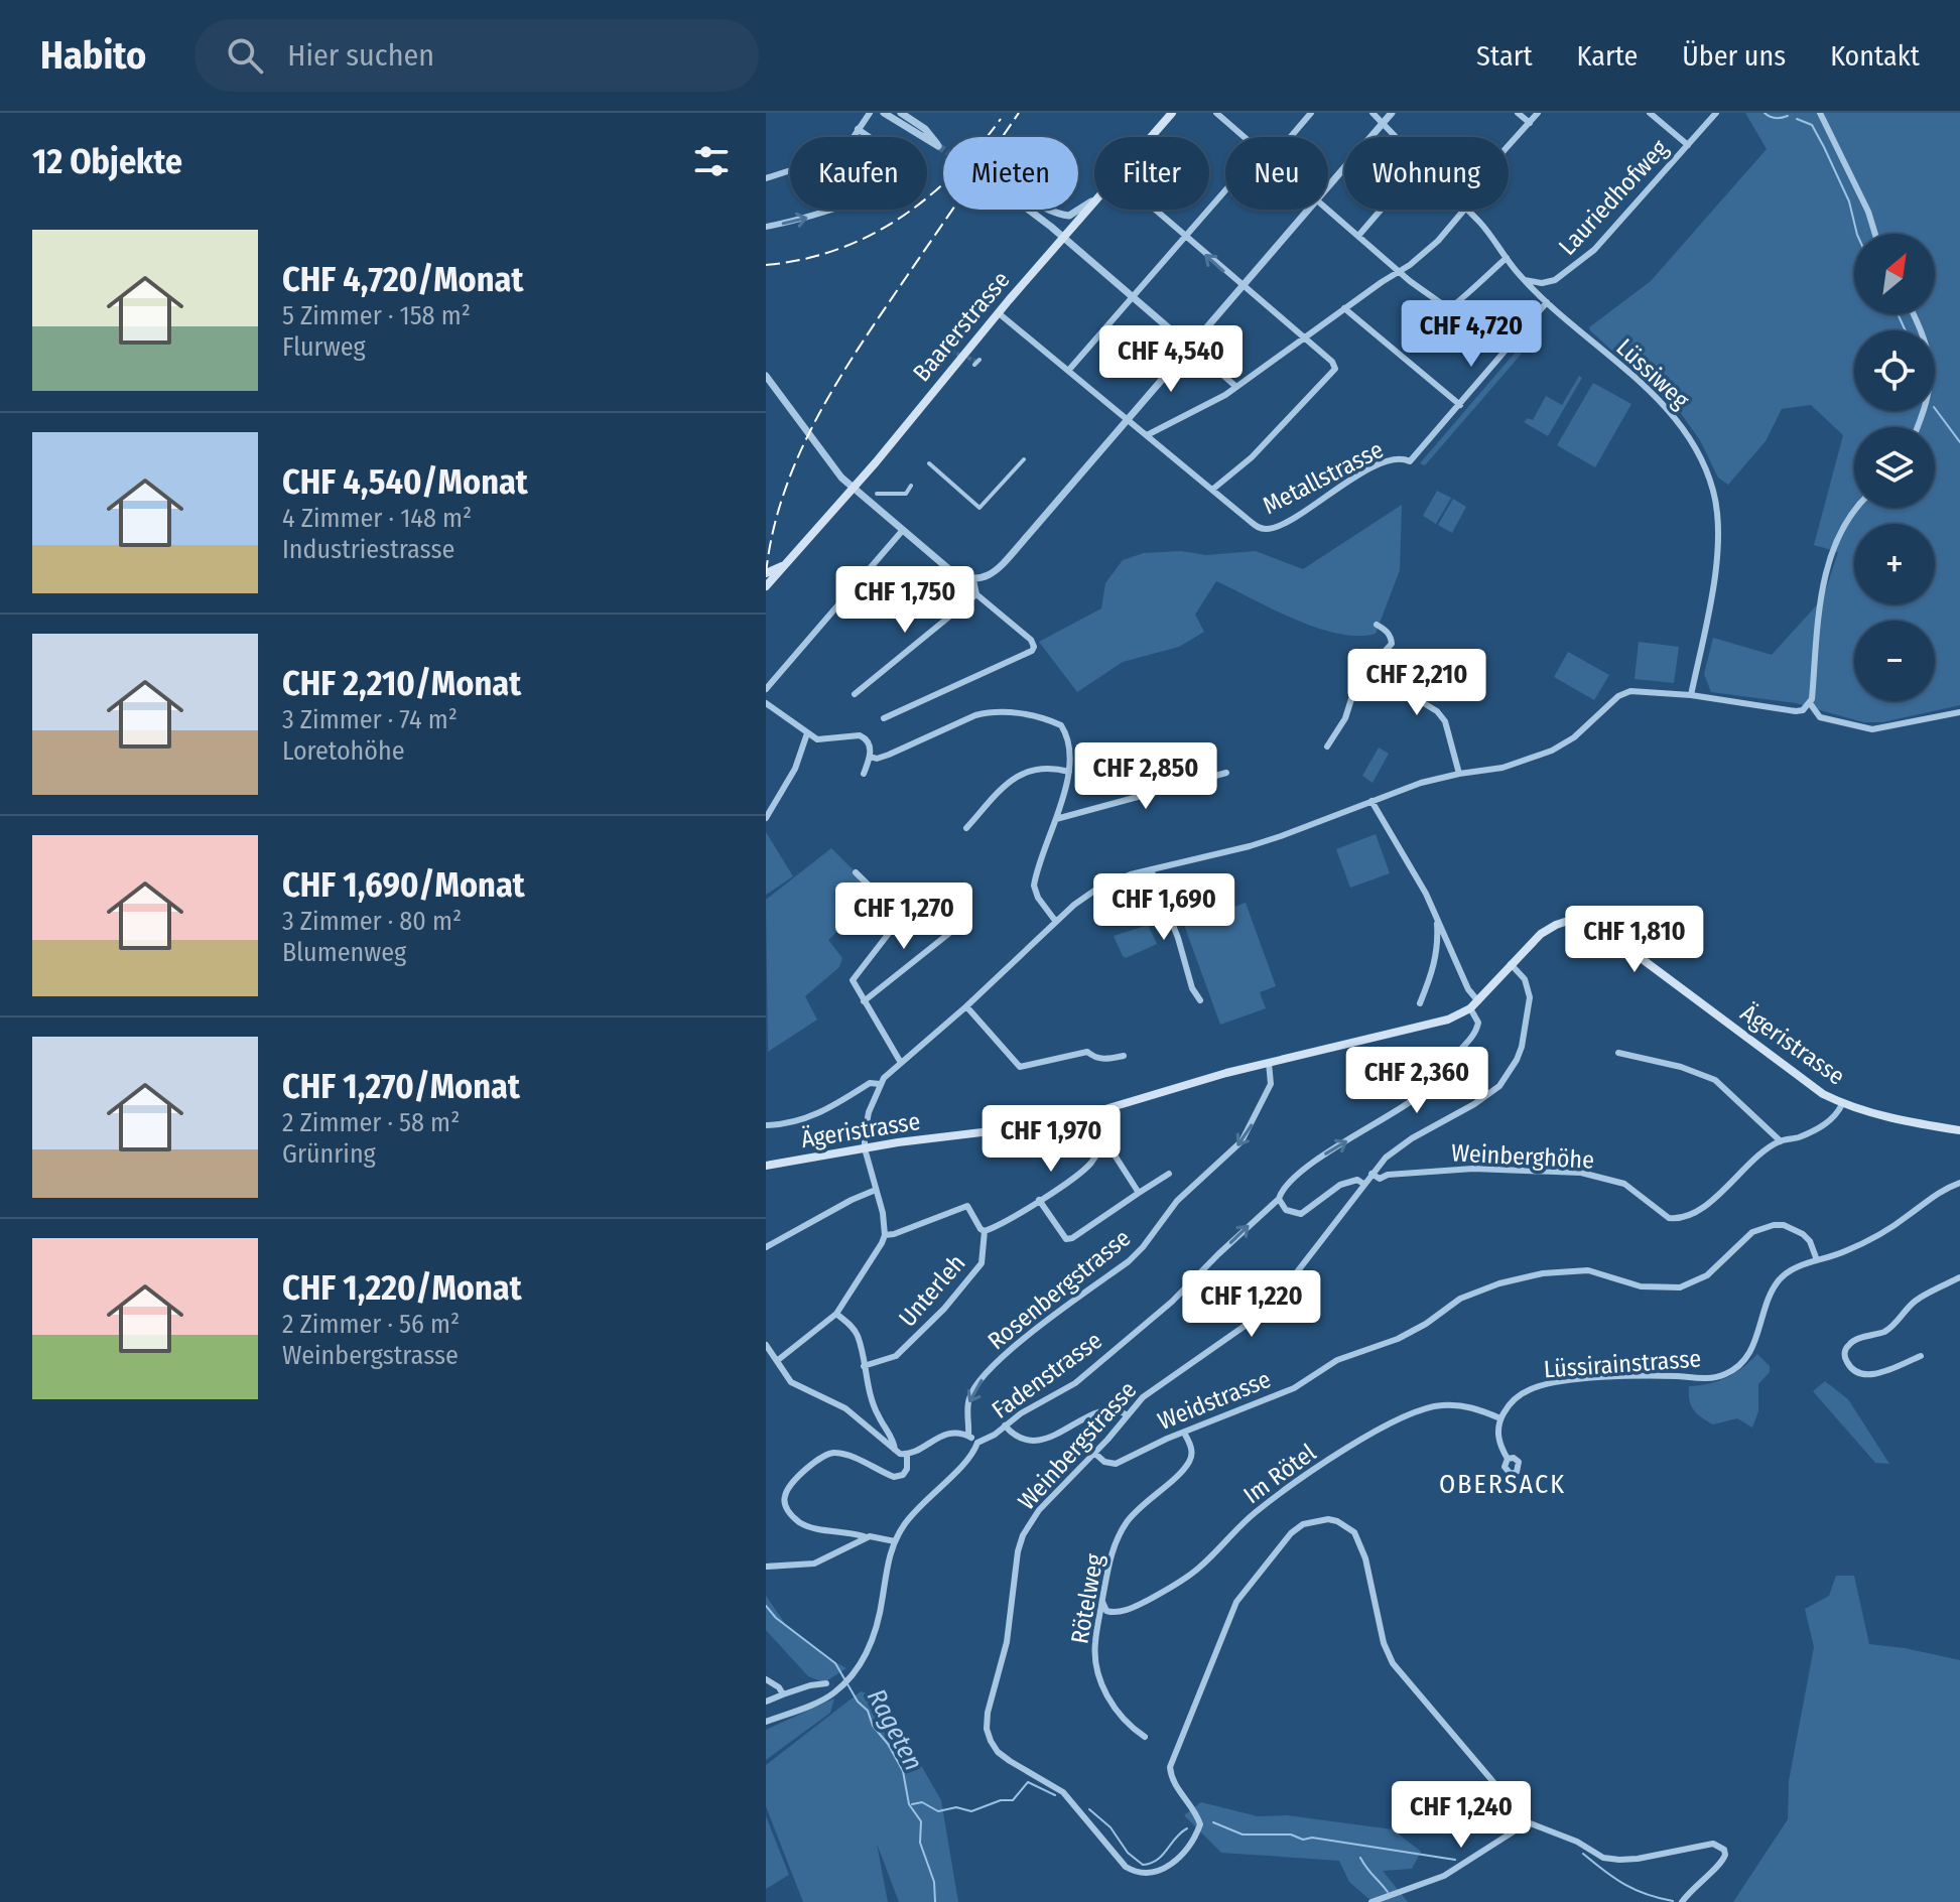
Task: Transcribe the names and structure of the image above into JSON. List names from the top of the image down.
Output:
{
  "streets": {
    "main road": ["Baarerstrasse", "Ägeristrasse"],
    "street": [
      "Lauriedhofweg",
      "Lüssiweg",
      "Metallstrasse",
      "Weinberghöhe",
      "Rosenbergstrasse",
      "Unterleh",
      "Lüssirainstrasse",
      "Fadenstrasse",
      "Weidstrasse",
      "Weinbergstrasse",
      "Im Rötel",
      "Rötelweg"
    ]
  },
  "crossings": [
    ["Lauriedhofweg", "Lüssiweg"],
    ["Baarerstrasse", "Metallstrasse"],
    ["Ägeristrasse", "Rosenbergstrasse"],
    ["Ägeristrasse", "Fadenstrasse"],
    ["Ägeristrasse", "Weinbergstrasse"],
    ["Weinberghöhe", "Weinbergstrasse"],
    ["Lüssirainstrasse", "Weidstrasse"],
    ["Lüssirainstrasse", "Im Rötel"],
    ["Weidstrasse", "Weinbergstrasse"],
    ["Weidstrasse", "Rötelweg"],
    ["Im Rötel", "Rötelweg"]
  ],
  "one_way": ["Rosenbergstrasse", "Fadenstrasse"],
  "districts": ["OBERSACK"],
  "water": ["Rageten"],
  "north": "top right",
  "page": {
    "header": "Habito",
    "search": "Hier suchen",
    "nav": [
      "Start",
      "Karte",
      "Über uns",
      "Kontakt"
    ],
    "heading": "12 Objekte",
    "chip": [
      "Kaufen",
      "Mieten",
      "Filter",
      "Neu",
      "Wohnung"
    ],
    "list": [
      {
        "name": "CHF 4,720/Monat",
        "note": "5 Zimmer · 158 m² · Flurweg"
      },
      {
        "name": "CHF 4,540/Monat",
        "note": "4 Zimmer · 148 m² · Industriestrasse"
      },
      {
        "name": "CHF 2,210/Monat",
        "note": "3 Zimmer · 74 m² · Loretohöhe"
      },
      {
        "name": "CHF 1,690/Monat",
        "note": "3 Zimmer · 80 m² · Blumenweg"
      },
      {
        "name": "CHF 1,270/Monat",
        "note": "2 Zimmer · 58 m² · Grünring"
      },
      {
        "name": "CHF 1,220/Monat",
        "note": "2 Zimmer · 56 m² · Weinbergstrasse"
      }
    ],
    "map_buttons": ["+", "−"],
    "price": [
      "CHF 4,720",
      "CHF 4,540",
      "CHF 1,750",
      "CHF 2,210",
      "CHF 2,850",
      "CHF 1,690",
      "CHF 1,270",
      "CHF 1,810",
      "CHF 2,360",
      "CHF 1,970",
      "CHF 1,220",
      "CHF 1,240"
    ]
  }
}
